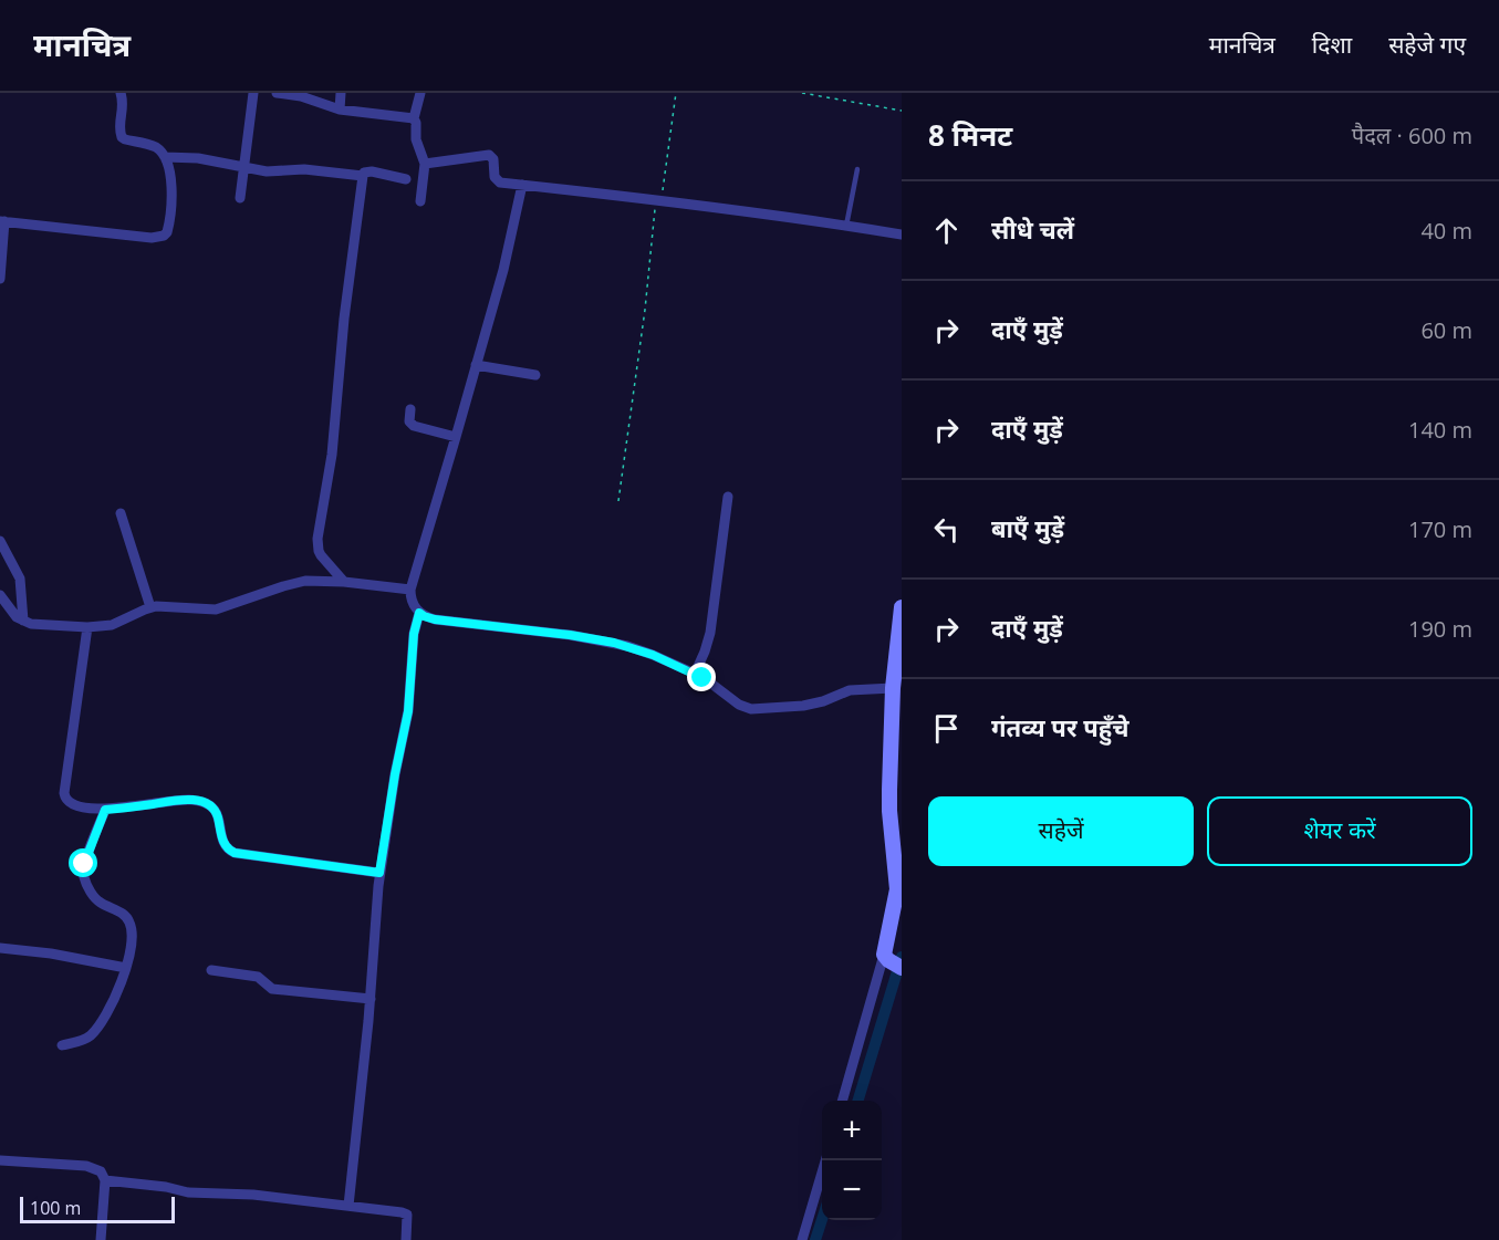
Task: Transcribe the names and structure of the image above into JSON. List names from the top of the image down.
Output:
{
  "scale_bar": "100 m",
  "page": {
    "header": "मानचित्र",
    "nav": ["मानचित्र", "दिशा", "सहेजे गए"],
    "heading": ["8 मिनट", "पैदल · 600 m"],
    "list": [
      ["सीधे चलें", "40 m"],
      ["दाएँ मुड़ें", "60 m"],
      ["दाएँ मुड़ें", "140 m"],
      ["बाएँ मुड़ें", "170 m"],
      ["दाएँ मुड़ें", "190 m"],
      "गंतव्य पर पहुँचे"
    ],
    "buttons": ["सहेजें", "शेयर करें"],
    "map_buttons": ["+", "−"],
    "scale": "100 m"
  }
}
